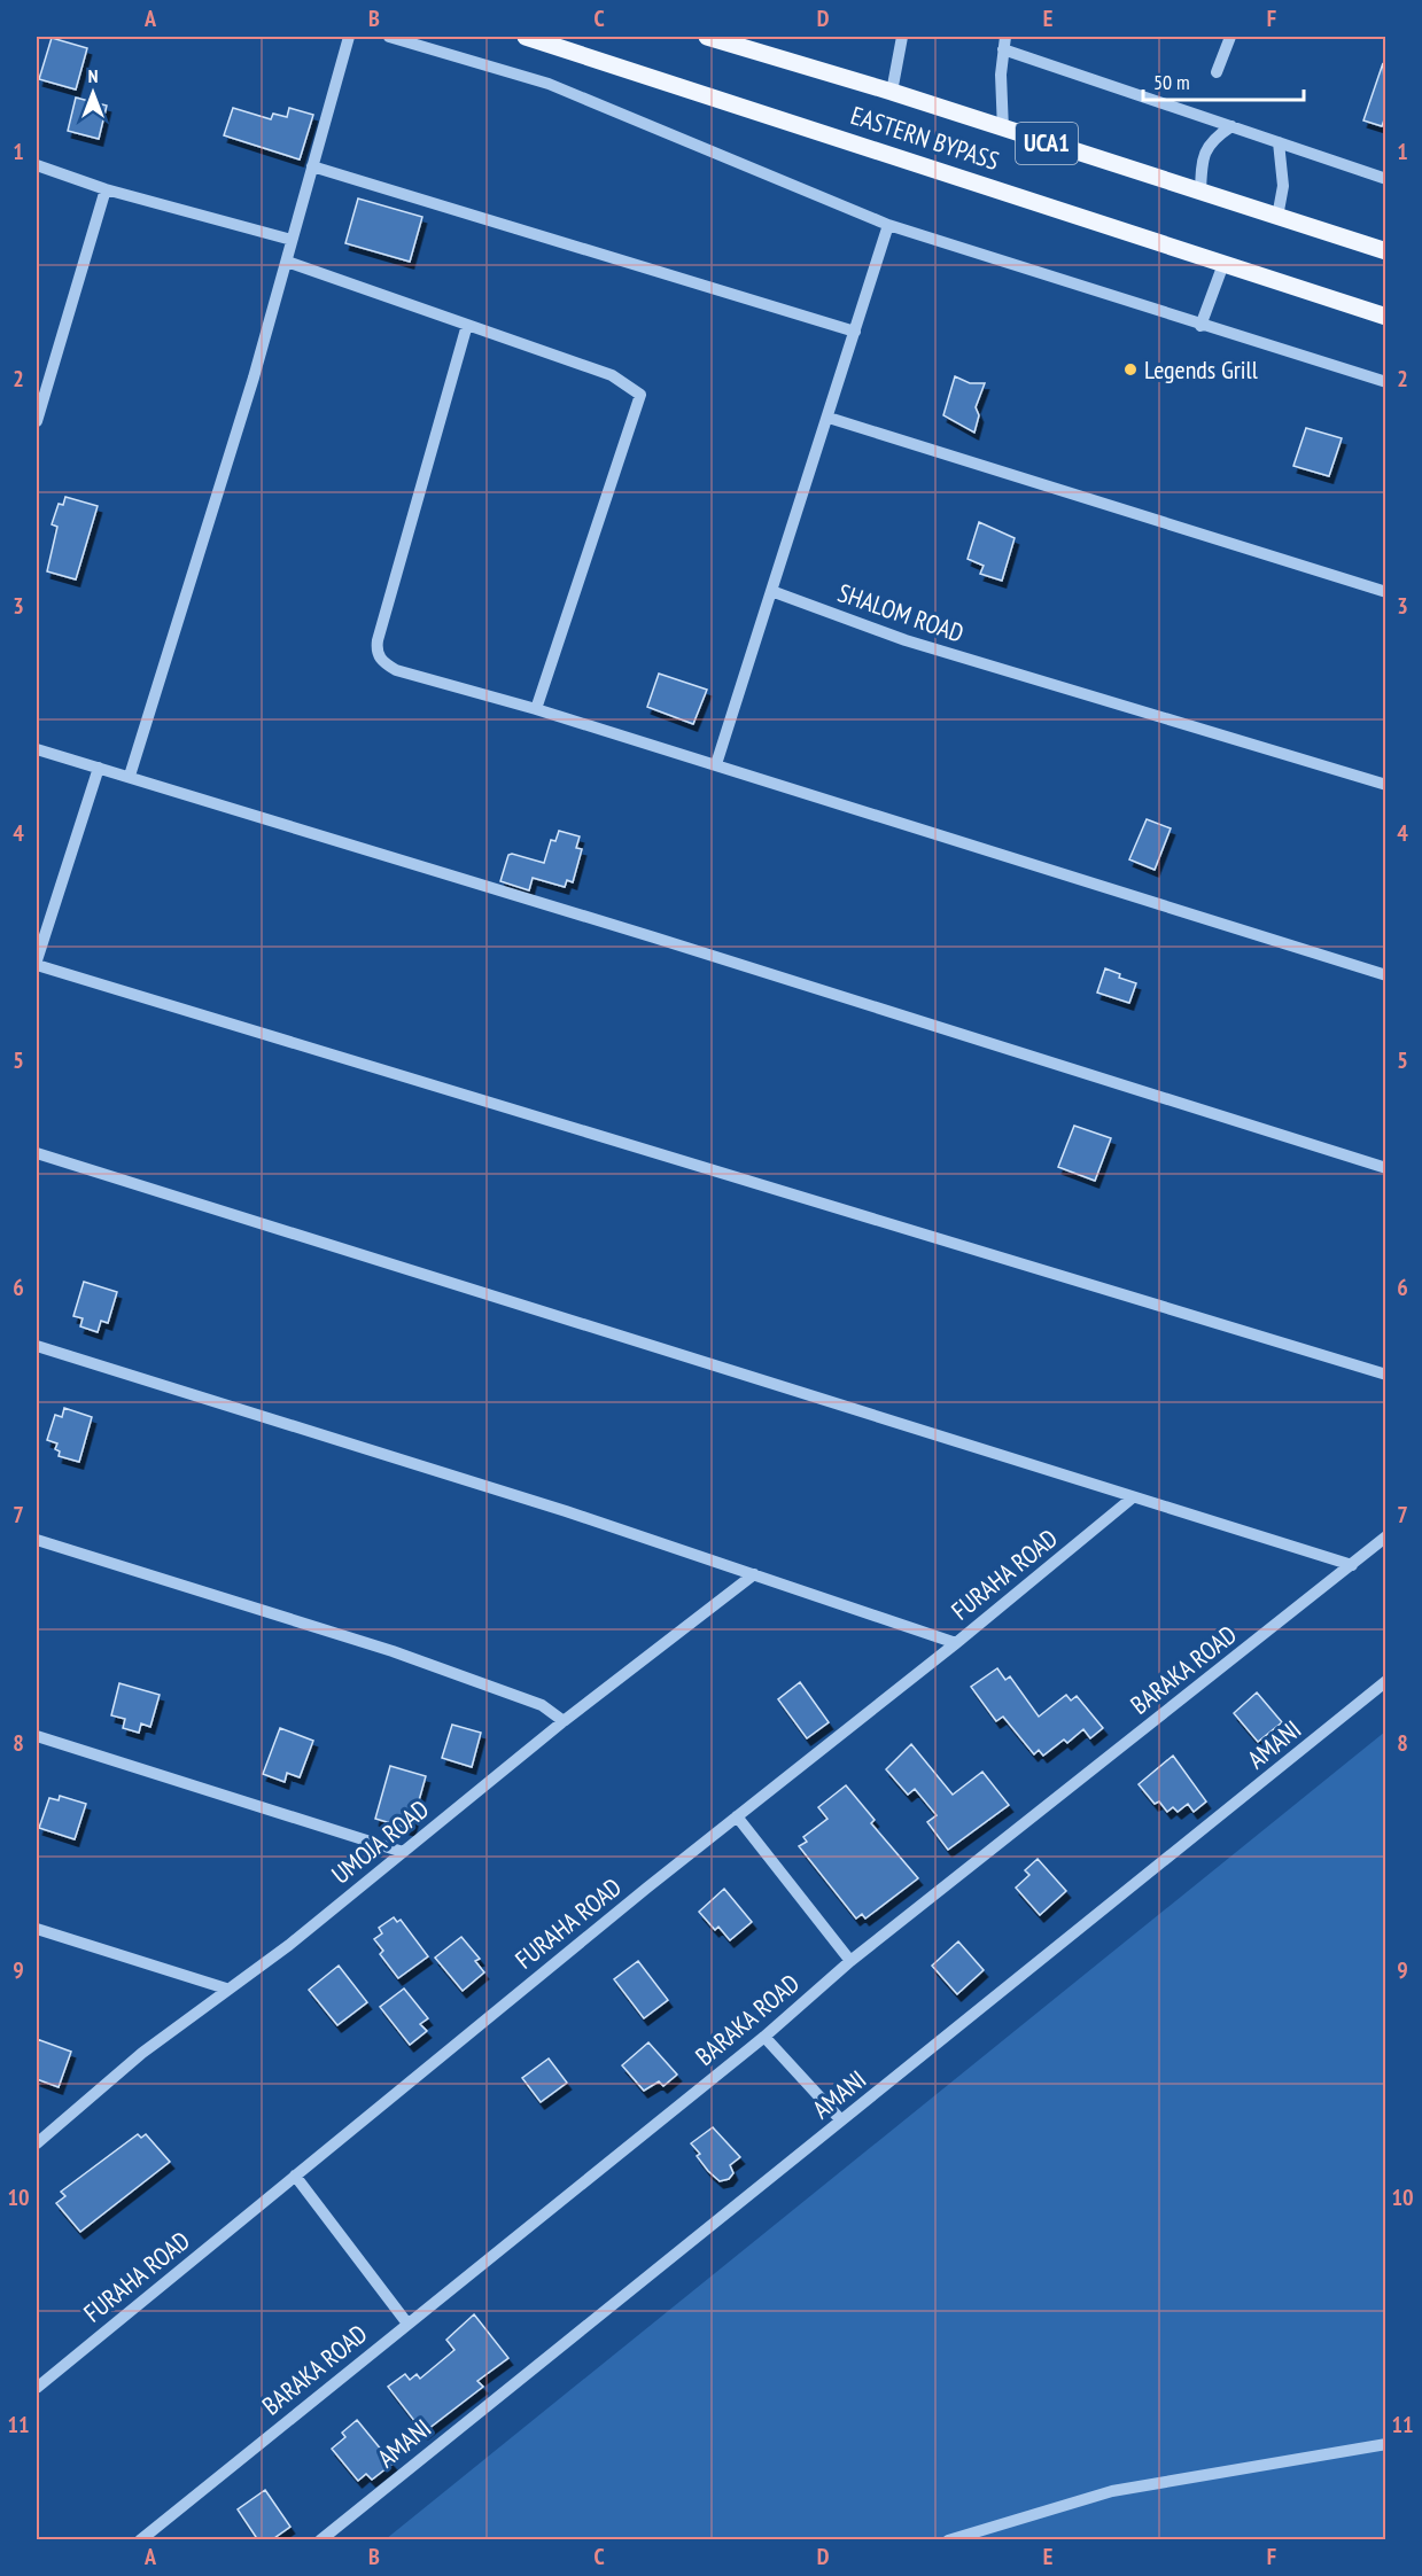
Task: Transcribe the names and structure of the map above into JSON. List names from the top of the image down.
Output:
{
  "streets": {
    "main road": ["EASTERN BYPASS", "UCA1"],
    "street": [
      "SHALOM ROAD",
      "FURAHA ROAD",
      "BARAKA ROAD",
      "AMANI",
      "UMOJA ROAD"
    ]
  },
  "places": ["Legends Grill"],
  "scale_bar": "50 m",
  "north": "top",
  "grid": {
    "columns": [
      "A",
      "B",
      "C",
      "D",
      "E",
      "F"
    ],
    "rows": [
      "1",
      "2",
      "3",
      "4",
      "5",
      "6",
      "7",
      "8",
      "9",
      "10",
      "11"
    ]
  }
}
